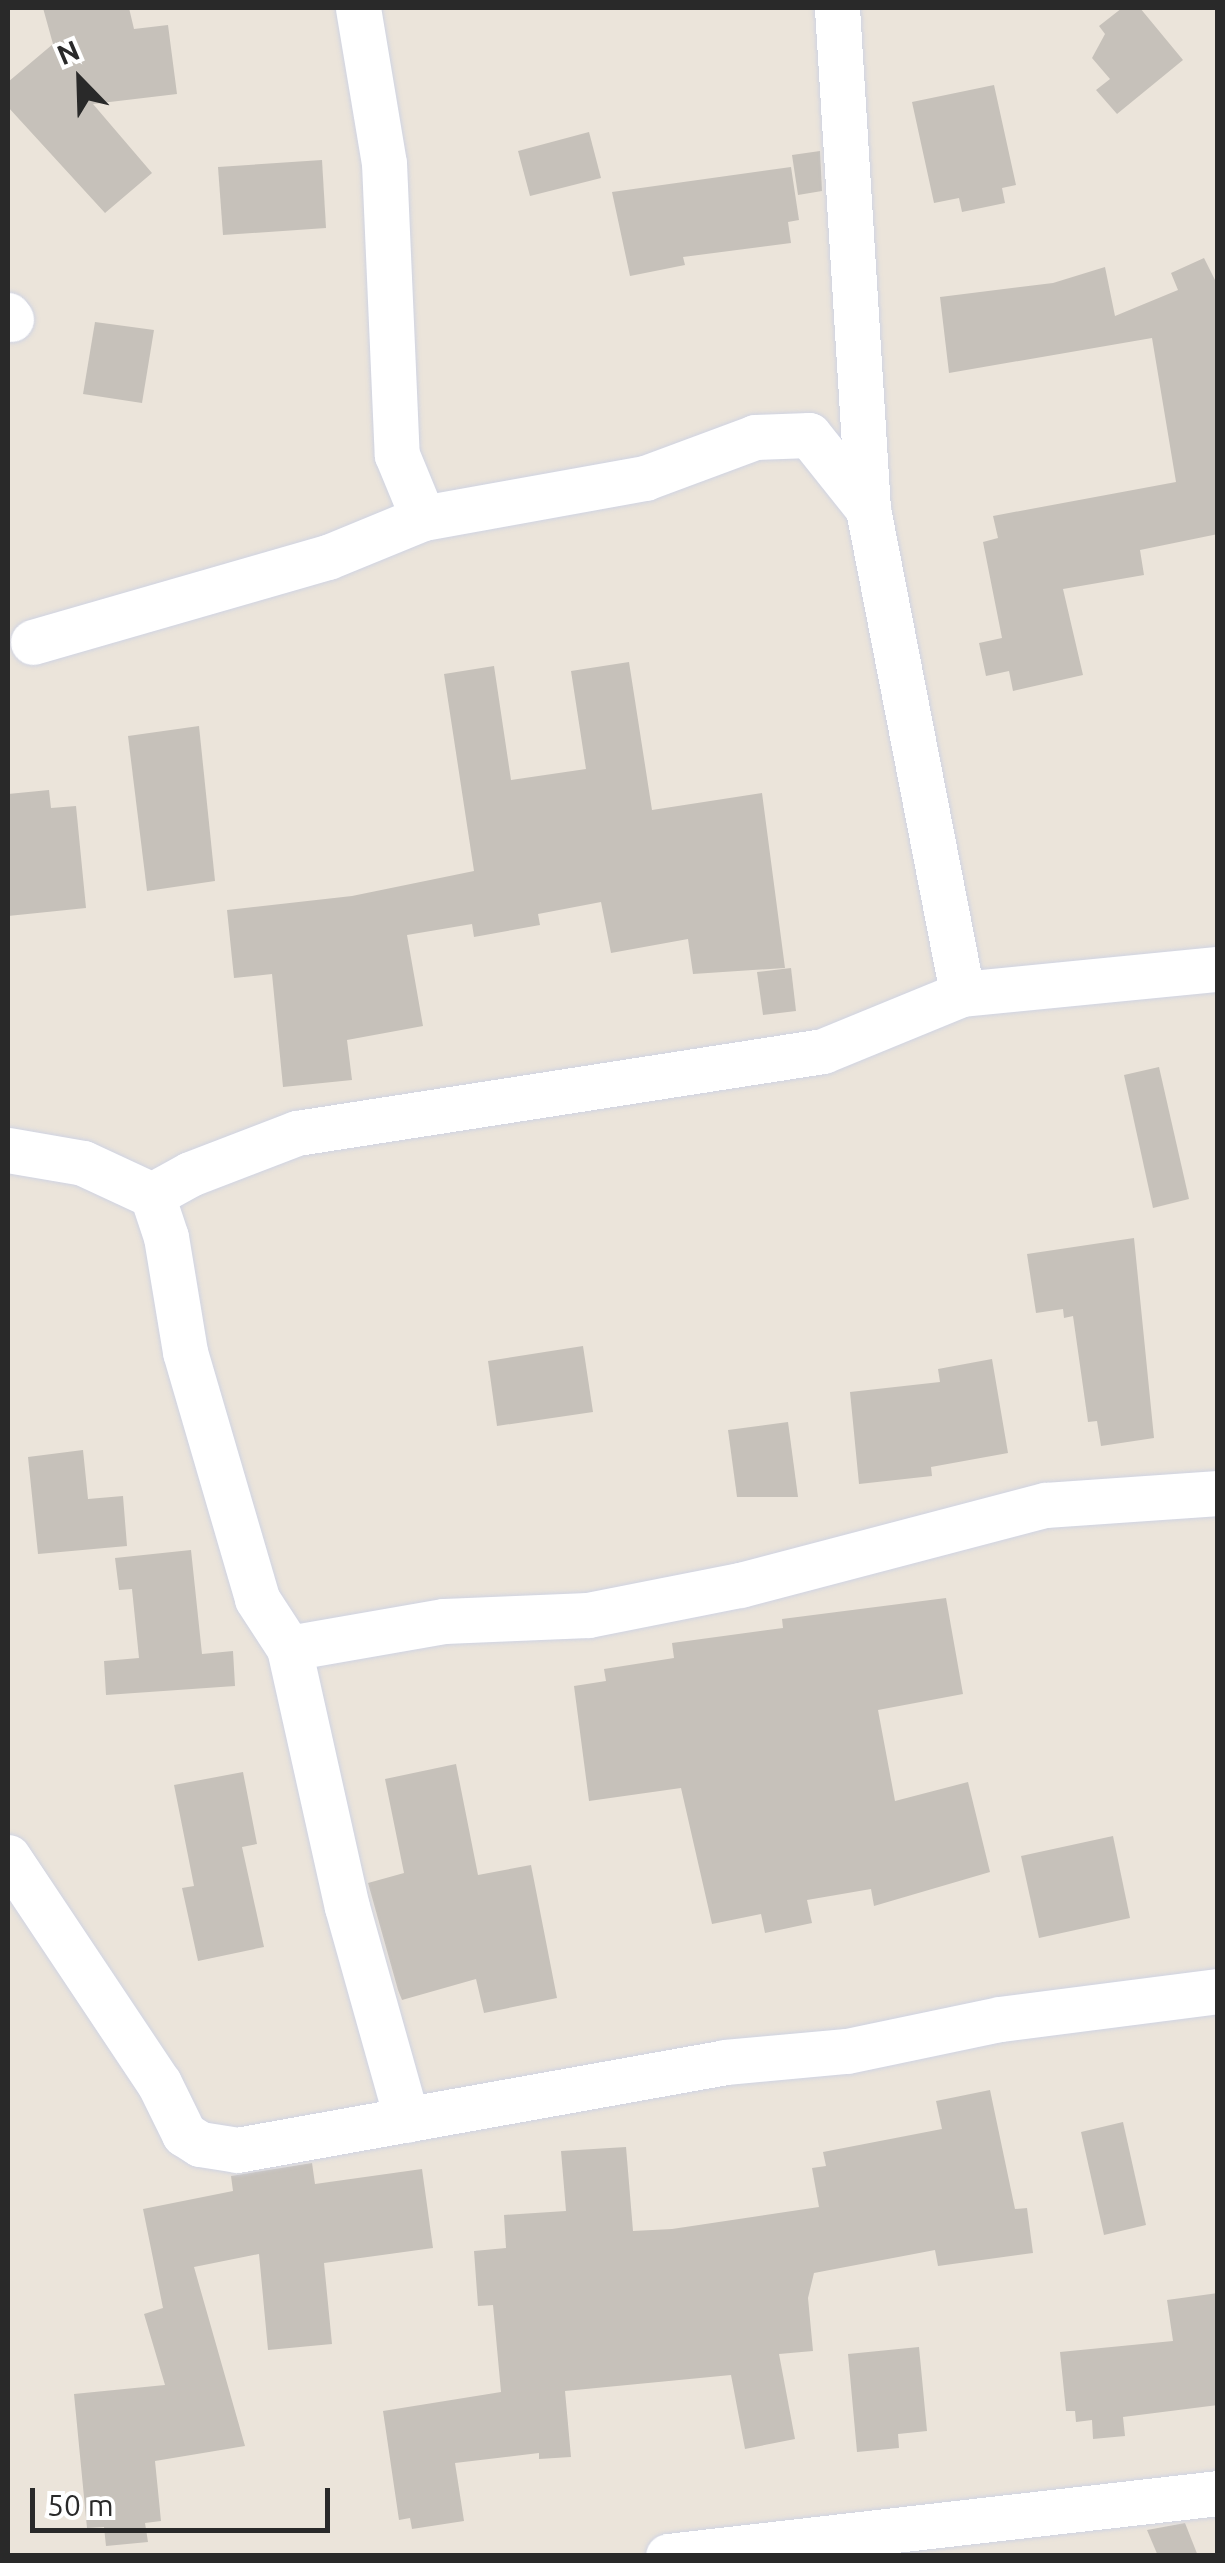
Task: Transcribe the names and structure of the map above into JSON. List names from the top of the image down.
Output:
{
  "scale_bar": "50 m",
  "north": "top left"
}
